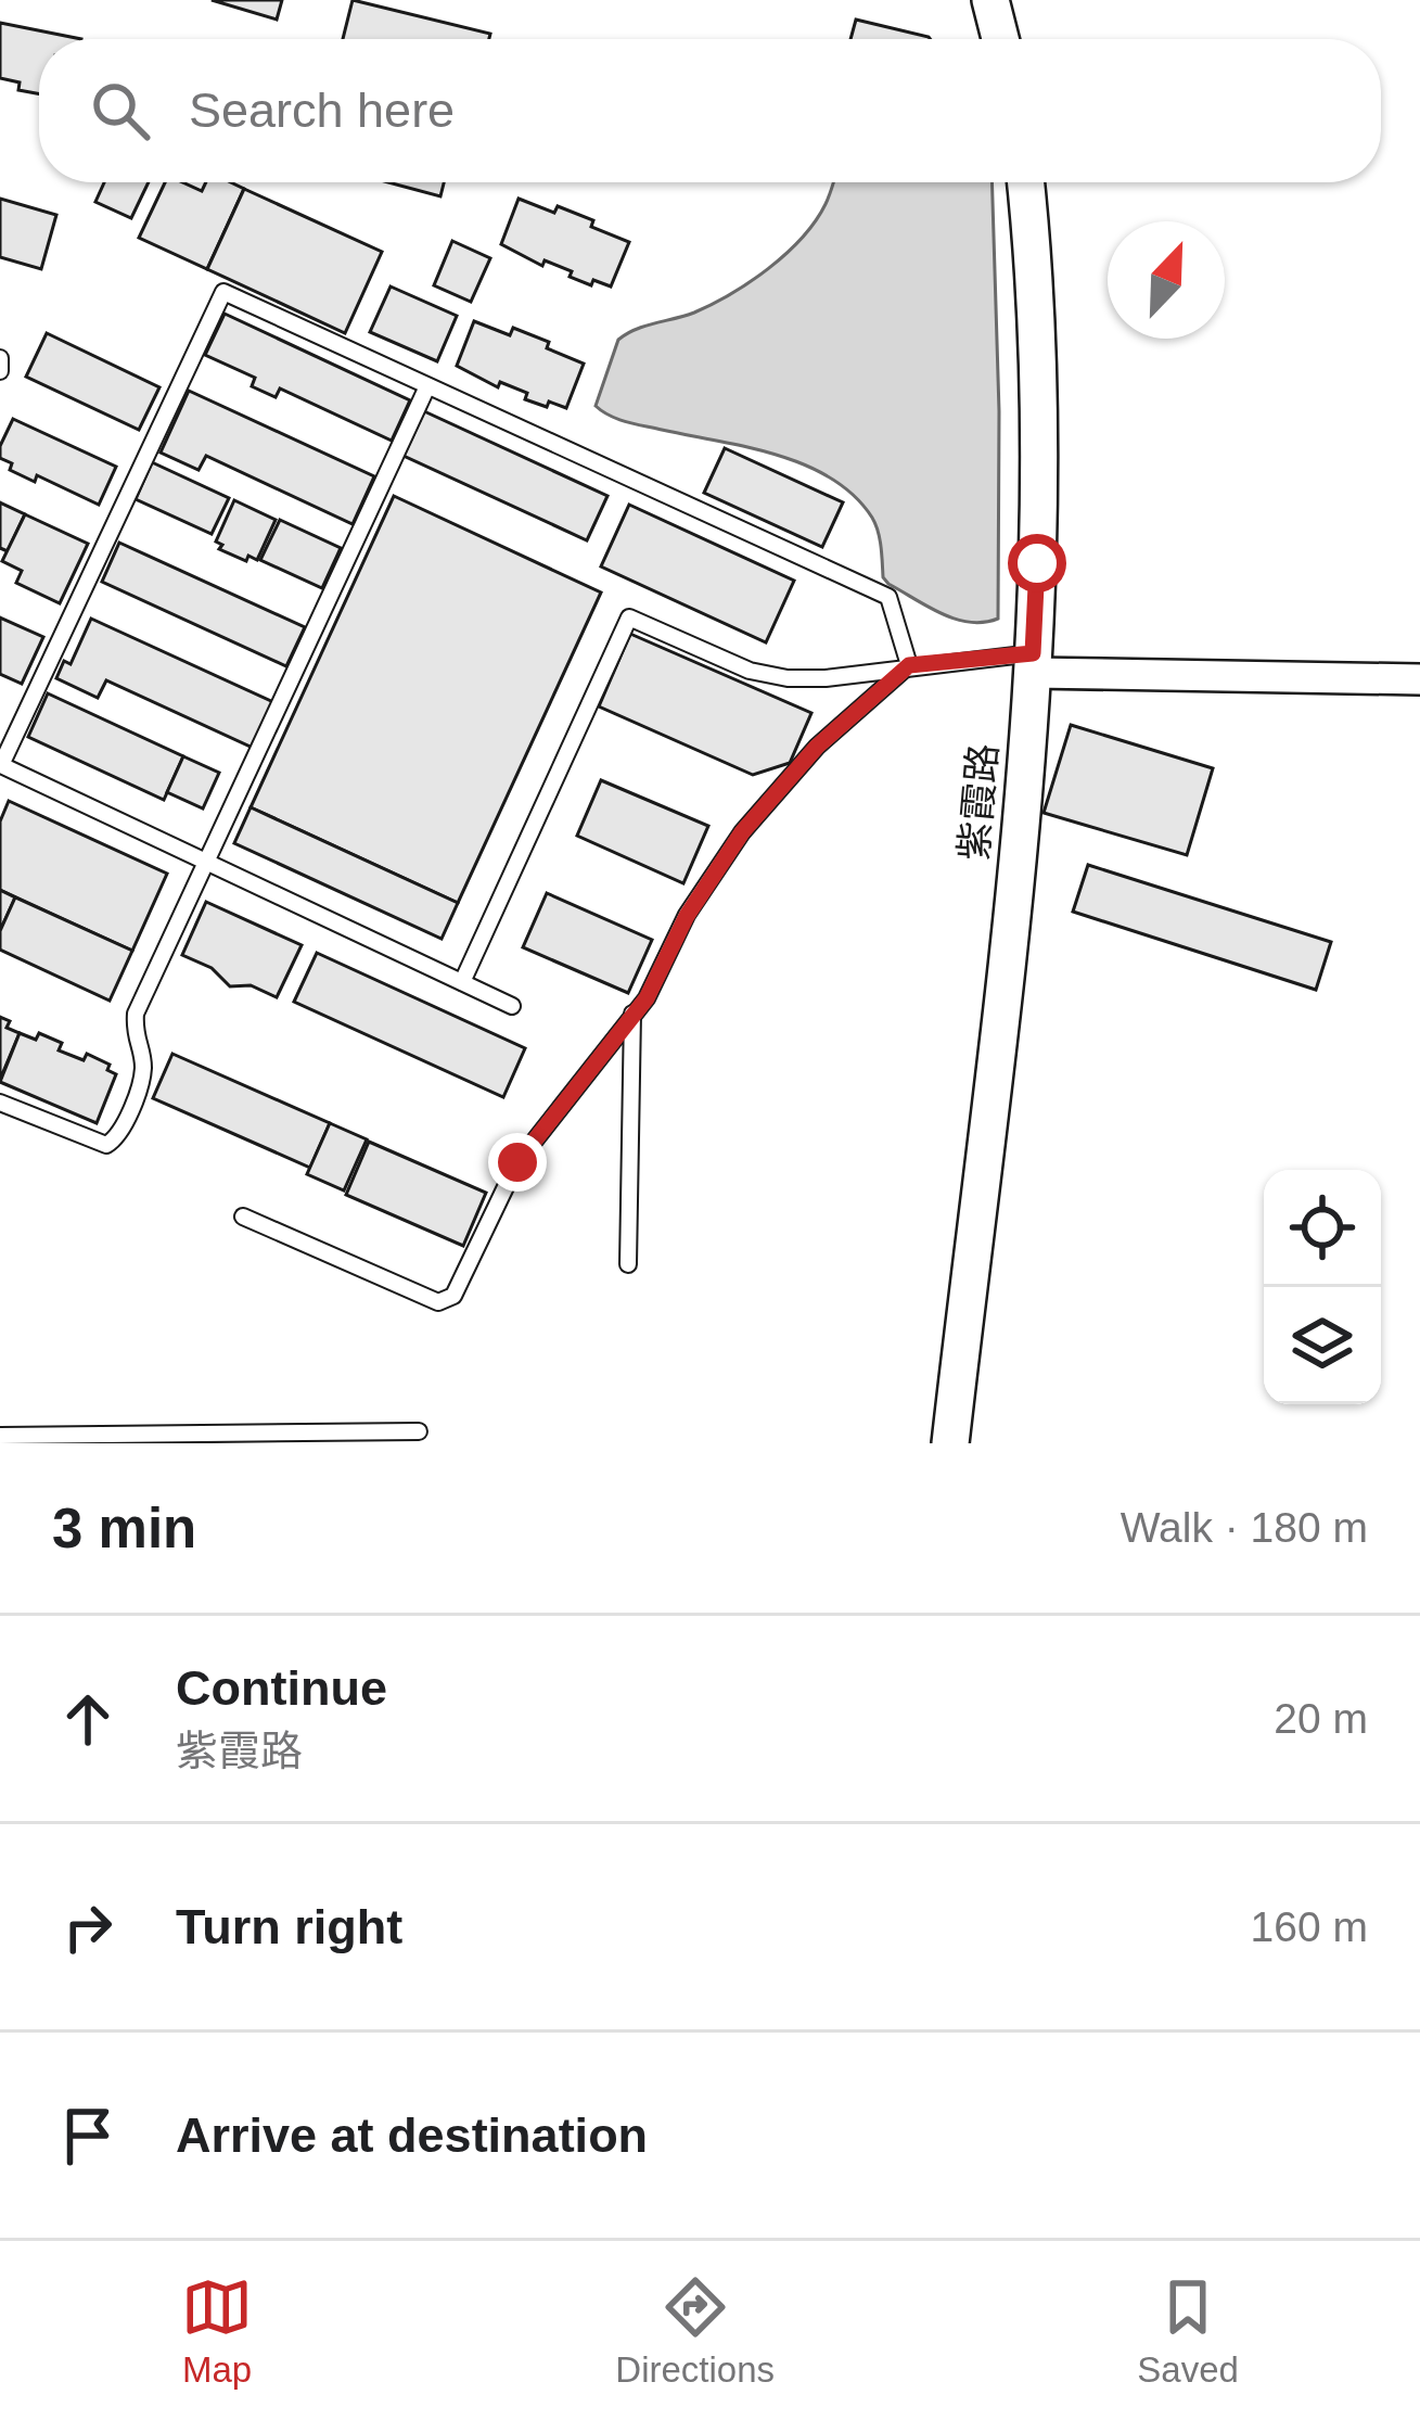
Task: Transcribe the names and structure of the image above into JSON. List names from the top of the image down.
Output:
{
  "streets": {
    "street": ["紫霞路"]
  },
  "north": "top right",
  "page": {
    "search": "Search here",
    "heading": ["3 min", "Walk · 180 m"],
    "list": [
      ["Continue", "紫霞路", "20 m"],
      ["Turn right", "160 m"],
      "Arrive at destination"
    ],
    "nav": ["Map", "Directions", "Saved"]
  }
}
